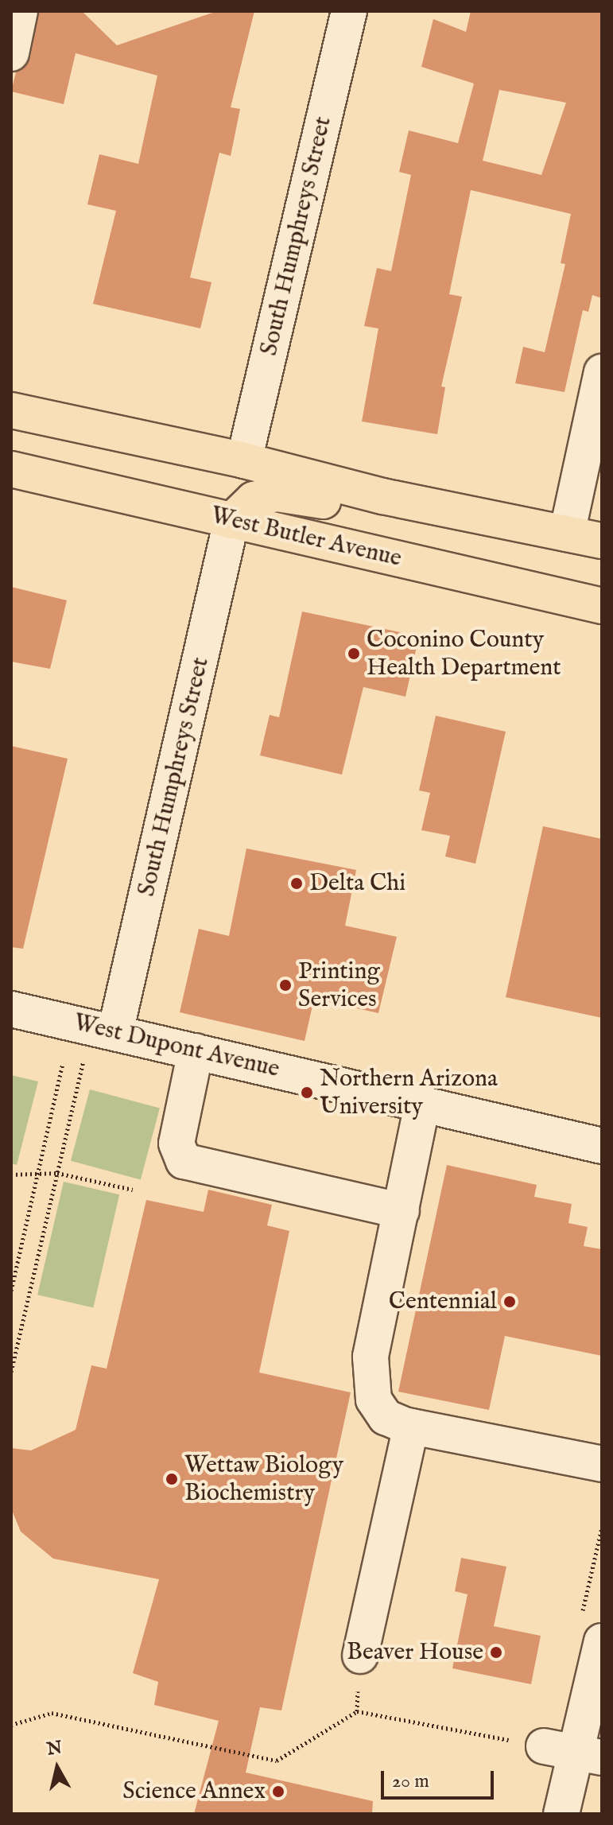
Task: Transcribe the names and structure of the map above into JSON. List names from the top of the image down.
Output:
{
  "streets": {
    "main road": ["West Butler Avenue"],
    "street": ["South Humphreys Street", "West Dupont Avenue"]
  },
  "crossings": [
    ["South Humphreys Street", "West Butler Avenue"],
    ["South Humphreys Street", "West Dupont Avenue"]
  ],
  "places": [
    "Coconino County Health Department",
    "Delta Chi",
    "Printing Services",
    "Northern Arizona University",
    "Centennial",
    "Wettaw Biology Biochemistry",
    "Beaver House",
    "Science Annex"
  ],
  "scale_bar": "20 m",
  "north": "top"
}
